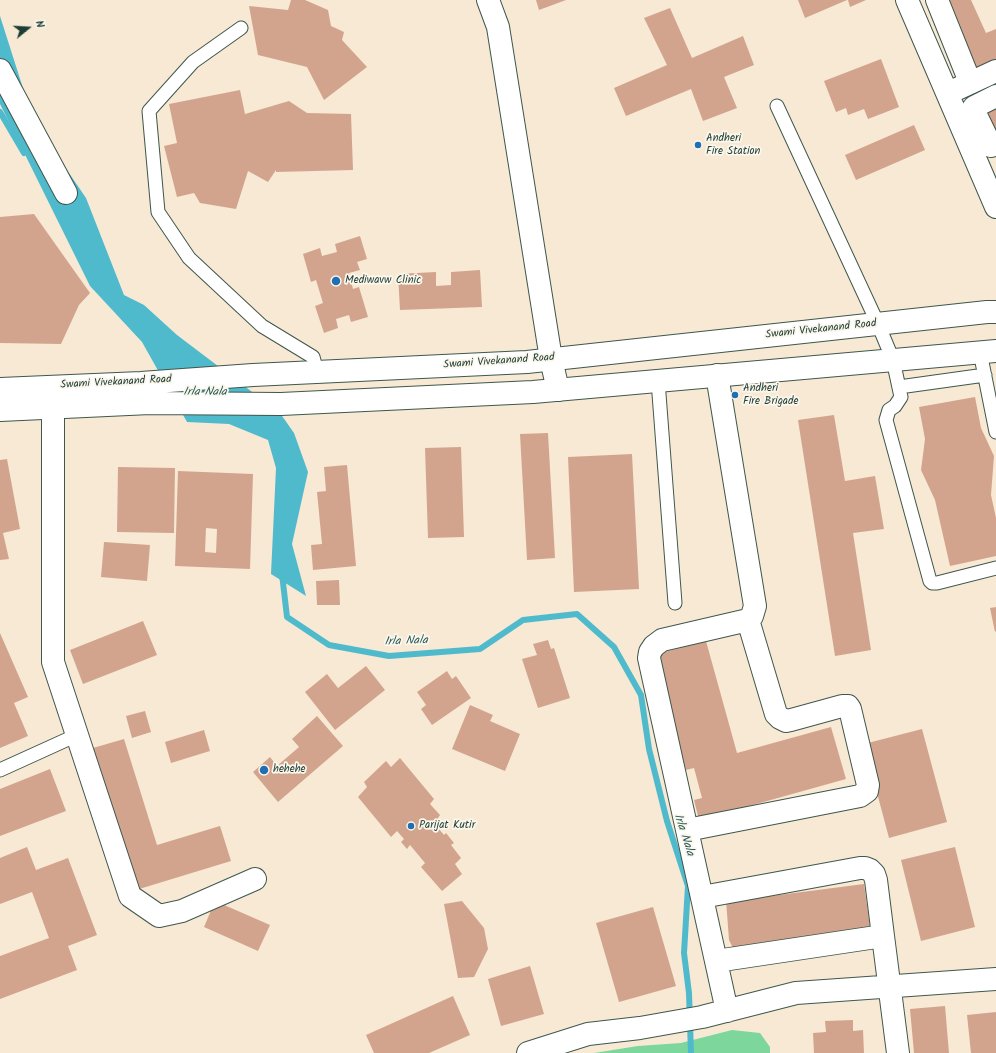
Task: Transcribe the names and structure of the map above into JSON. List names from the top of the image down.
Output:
{
  "streets": {
    "street": ["Swami Vivekanand Road"]
  },
  "water": ["Irla Nala"],
  "places": [
    "Andheri Fire Station",
    "Mediwavw Clinic",
    "Andheri Fire Brigade",
    "hehehe",
    "Parijat Kutir"
  ],
  "north": "right"
}
